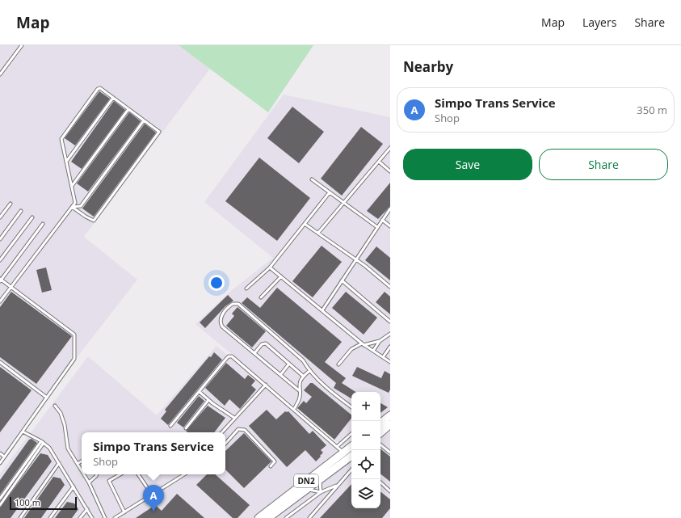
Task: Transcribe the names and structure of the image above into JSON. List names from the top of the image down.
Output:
{
  "streets": {
    "highway": ["DN2"]
  },
  "scale_bar": "100 m",
  "page": {
    "header": "Map",
    "nav": ["Map", "Layers", "Share"],
    "heading": "Nearby",
    "list": [
      {
        "mark": "A",
        "name": "Simpo Trans Service",
        "note": "Shop",
        "value": "350 m"
      }
    ],
    "buttons": ["Save", "Share"],
    "map_buttons": ["+", "−"],
    "popup": ["Simpo Trans Service", "Shop"],
    "pins": "A",
    "scale": "100 m"
  }
}
